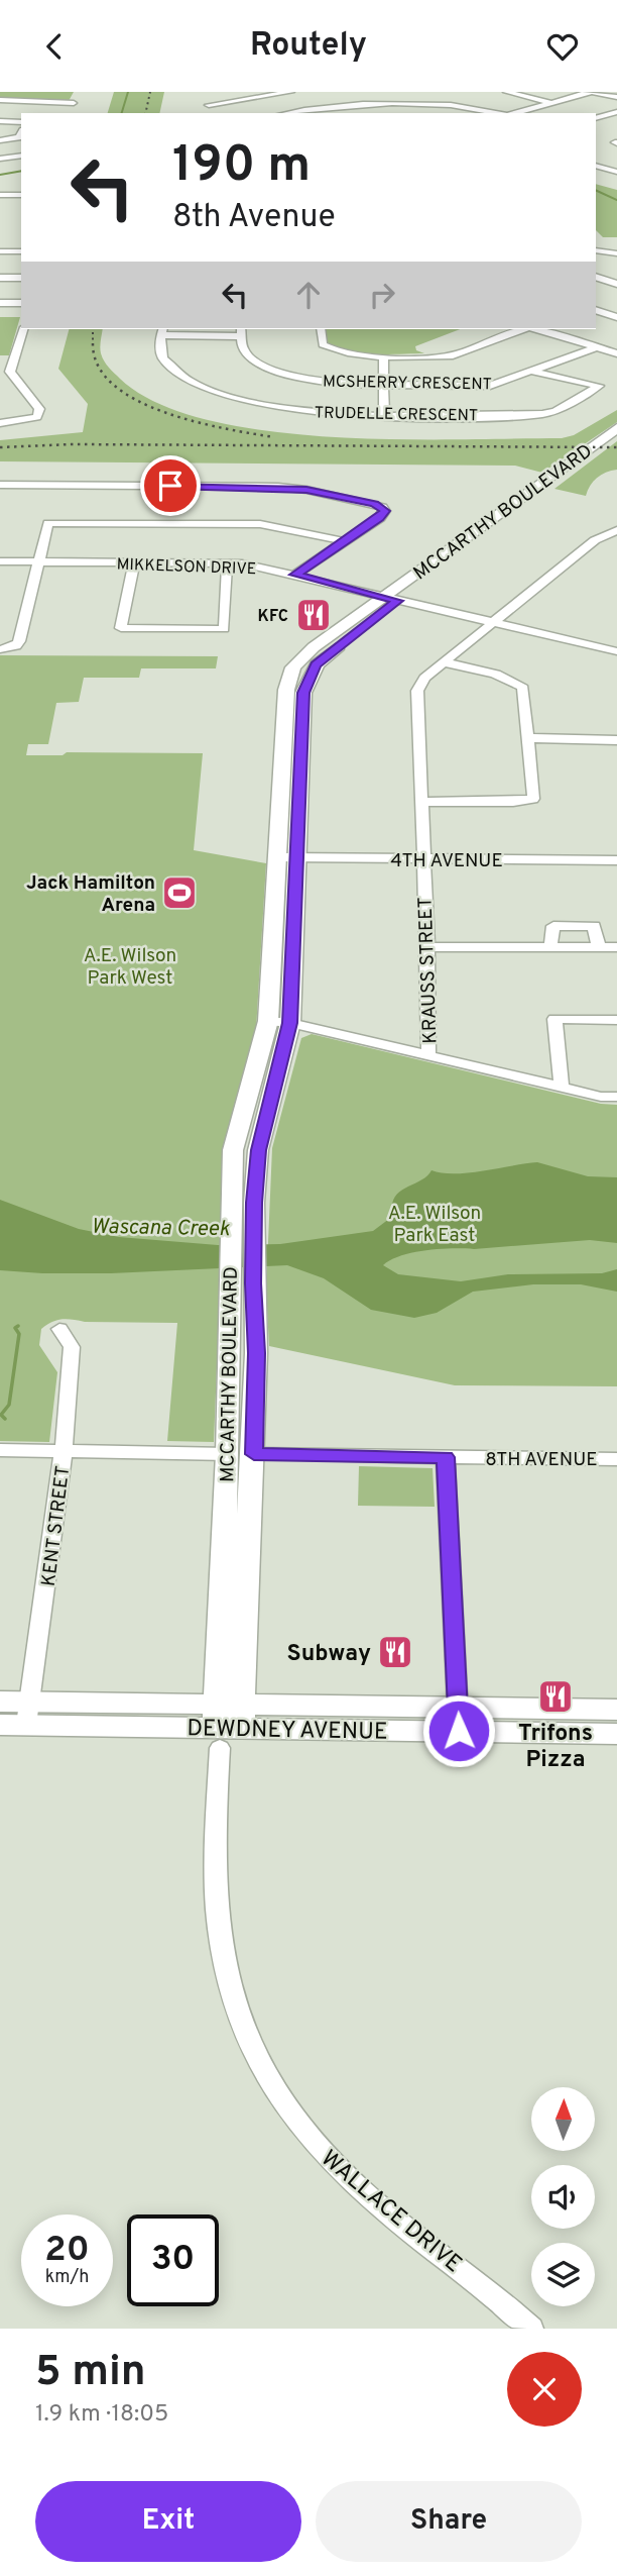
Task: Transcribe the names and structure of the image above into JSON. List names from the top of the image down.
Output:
{
  "streets": {
    "main road": ["MCCARTHY BOULEVARD", "DEWDNEY AVENUE"],
    "street": [
      "MCSHERRY CRESCENT",
      "TRUDELLE CRESCENT",
      "MIKKELSON DRIVE",
      "4TH AVENUE",
      "KRAUSS STREET",
      "8TH AVENUE",
      "KENT STREET",
      "WALLACE DRIVE"
    ]
  },
  "crossings": [
    ["MCSHERRY CRESCENT", "TRUDELLE CRESCENT"],
    ["MCCARTHY BOULEVARD", "MIKKELSON DRIVE"],
    ["MCCARTHY BOULEVARD", "4TH AVENUE"],
    ["MCCARTHY BOULEVARD", "8TH AVENUE"],
    ["MCCARTHY BOULEVARD", "DEWDNEY AVENUE"],
    ["MCCARTHY BOULEVARD", "WALLACE DRIVE"],
    ["MIKKELSON DRIVE", "KRAUSS STREET"],
    ["4TH AVENUE", "KRAUSS STREET"],
    ["KENT STREET", "DEWDNEY AVENUE"],
    ["DEWDNEY AVENUE", "WALLACE DRIVE"]
  ],
  "water": ["Wascana Creek"],
  "parks": ["A.E. Wilson Park West", "A.E. Wilson Park East"],
  "places": {
    "restaurant": ["KFC", "Subway", "Trifons Pizza"],
    "sports": ["Jack Hamilton Arena"]
  },
  "north": "top",
  "page": {
    "header": "Routely",
    "turn": ["190 m", "8th Avenue"],
    "speed": "20 km/h",
    "limit": "30",
    "heading": ["5 min", "1.9 km · 18:05"],
    "buttons": ["Exit", "Share"]
  }
}
